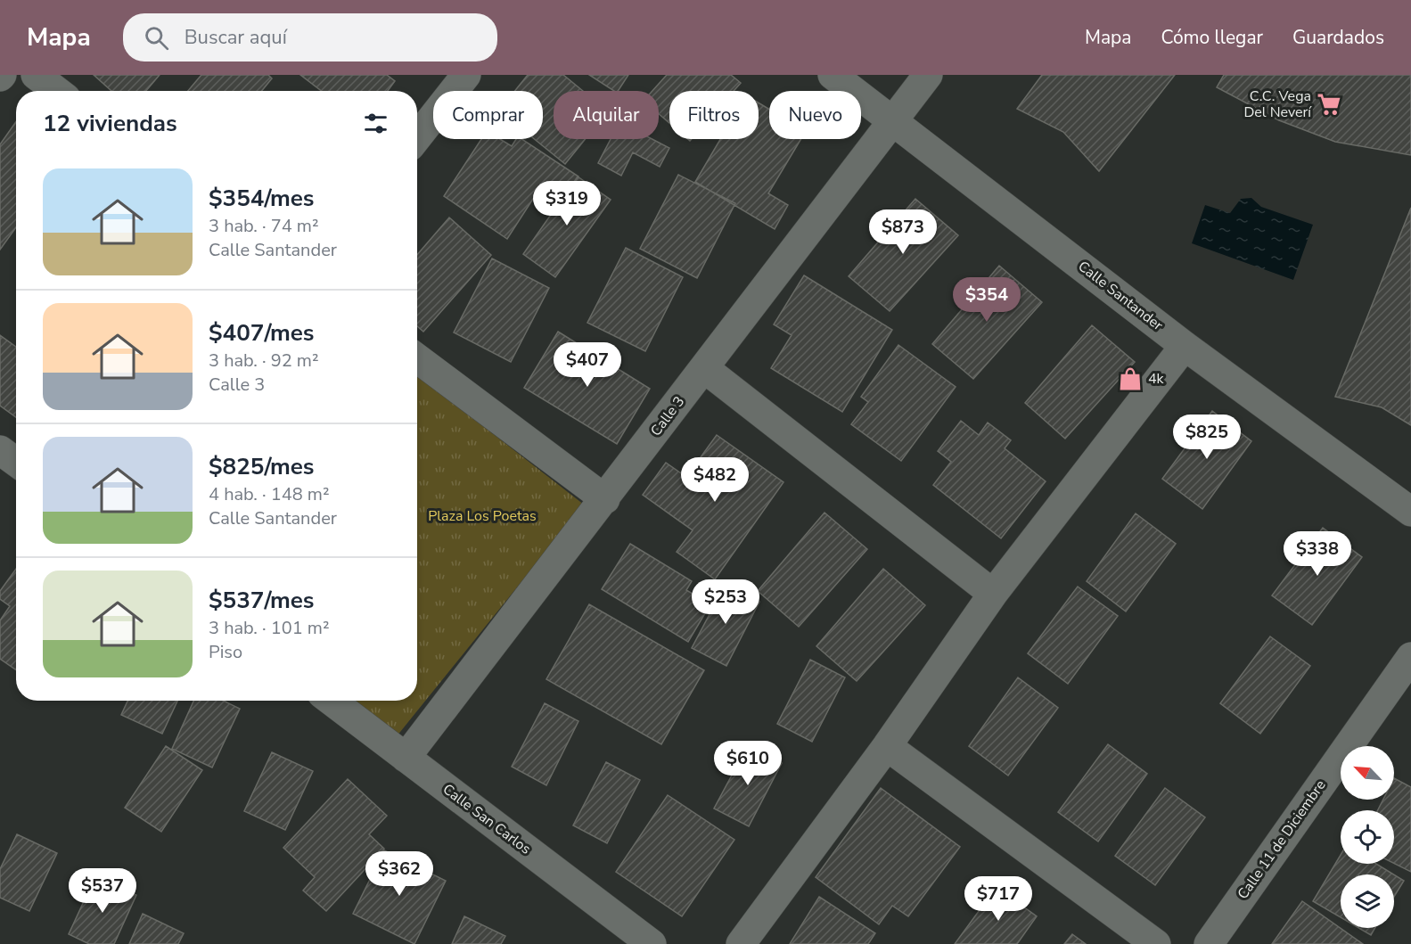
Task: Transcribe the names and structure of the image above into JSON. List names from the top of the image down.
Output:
{
  "streets": {
    "street": [
      "Calle Santander",
      "Calle 3",
      "Calle San Carlos",
      "Calle 11 de Diciembre"
    ]
  },
  "crossings": [
    ["Calle Santander", "Calle 3"],
    ["Calle 3", "Calle San Carlos"]
  ],
  "parks": ["Plaza Los Poetas"],
  "places": {
    "supermarket": ["C.C. Vega Del Neverí"],
    "shop": ["4k"]
  },
  "north": "top left",
  "page": {
    "header": "Mapa",
    "search": "Buscar aquí",
    "nav": ["Mapa", "Cómo llegar", "Guardados"],
    "chip": [
      "Comprar",
      "Alquilar",
      "Filtros",
      "Nuevo"
    ],
    "heading": "12 viviendas",
    "list": [
      {
        "name": "$354/mes",
        "note": "3 hab. · 74 m² · Calle Santander"
      },
      {
        "name": "$407/mes",
        "note": "3 hab. · 92 m² · Calle 3"
      },
      {
        "name": "$825/mes",
        "note": "4 hab. · 148 m² · Calle Santander"
      },
      {
        "name": "$537/mes",
        "note": "3 hab. · 101 m² · Piso"
      }
    ],
    "price": [
      "$319",
      "$873",
      "$354",
      "$407",
      "$825",
      "$482",
      "$338",
      "$253",
      "$610",
      "$362",
      "$537",
      "$717"
    ]
  }
}
